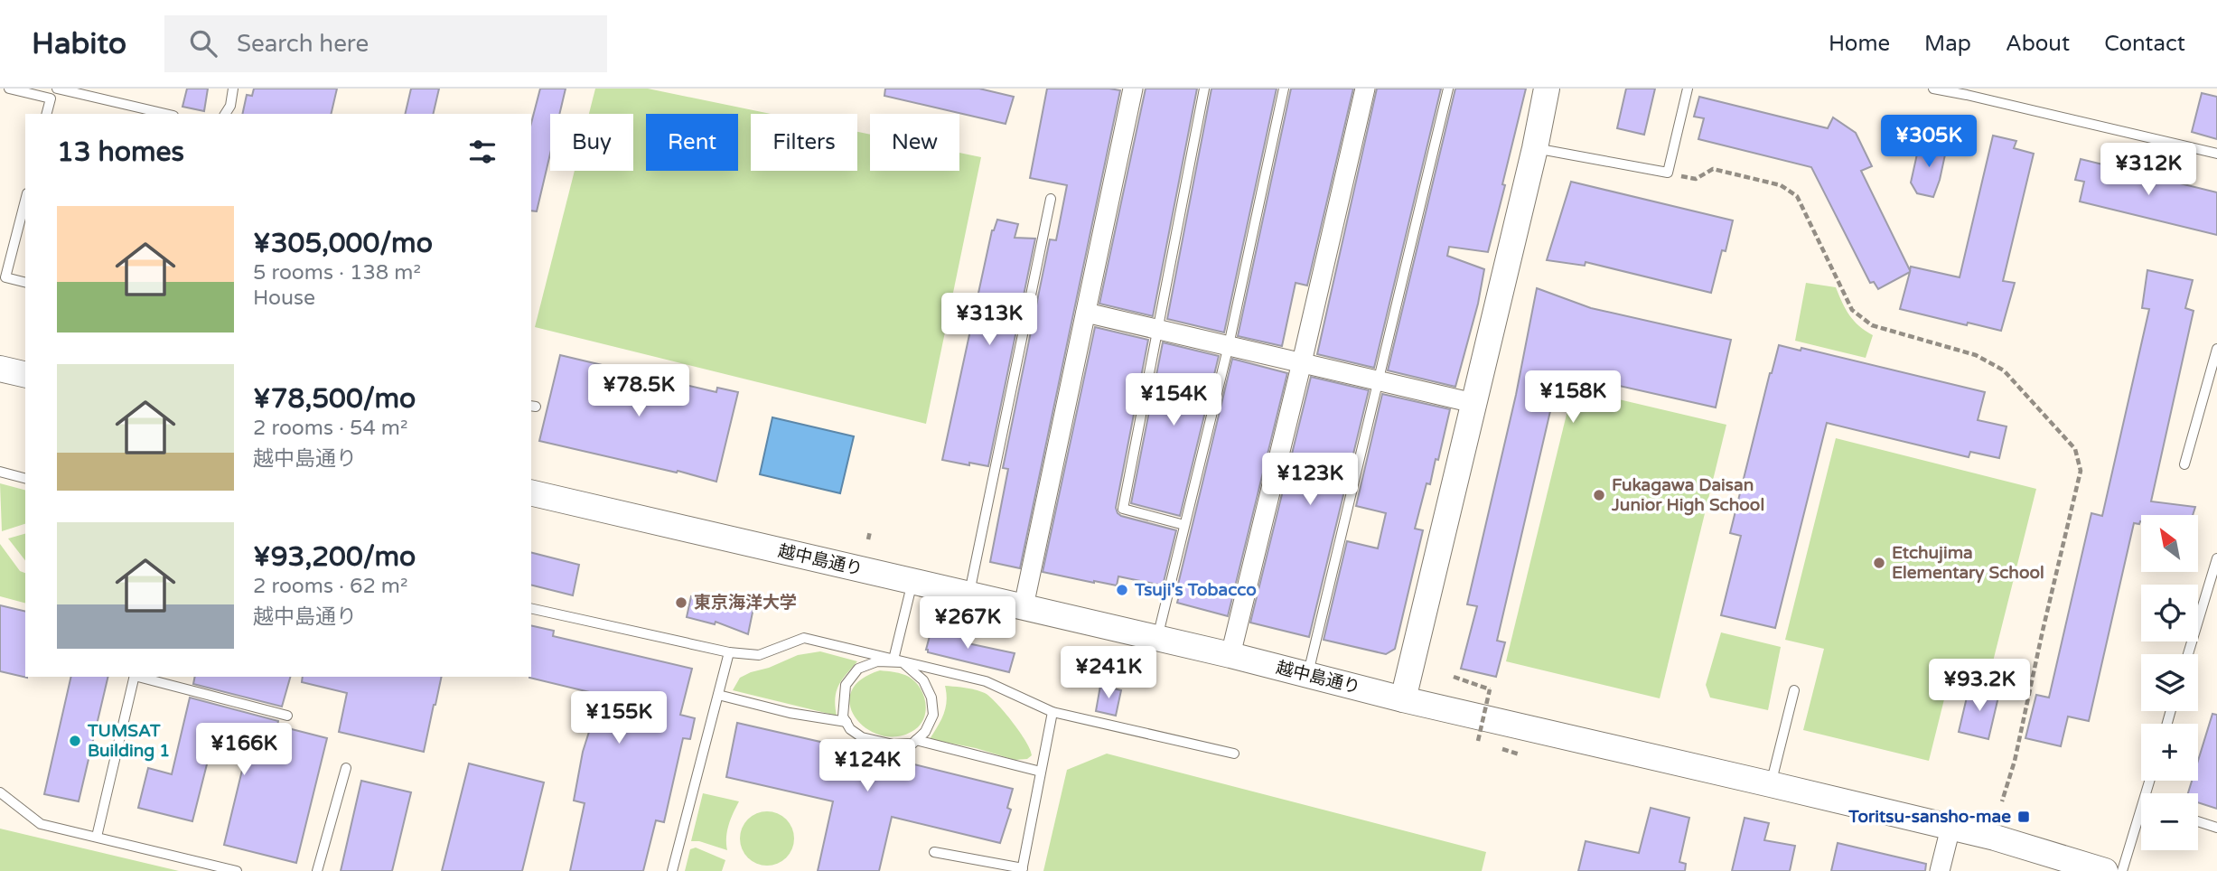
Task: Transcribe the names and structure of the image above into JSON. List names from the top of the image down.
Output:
{
  "streets": {
    "street": ["越中島通り"]
  },
  "places": {
    "other": [
      "Fukagawa Daisan Junior High School",
      "Etchujima Elementary School",
      "Tsuji's Tobacco",
      "東京海洋大学",
      "TUMSAT Building 1"
    ],
    "transit": ["Toritsu-sansho-mae"]
  },
  "north": "top left",
  "page": {
    "header": "Habito",
    "search": "Search here",
    "nav": [
      "Home",
      "Map",
      "About",
      "Contact"
    ],
    "chip": [
      "Buy",
      "Rent",
      "Filters",
      "New"
    ],
    "heading": "13 homes",
    "price": [
      "¥305K",
      "¥312K",
      "¥313K",
      "¥78.5K",
      "¥158K",
      "¥154K",
      "¥123K",
      "¥267K",
      "¥241K",
      "¥93.2K",
      "¥155K",
      "¥166K",
      "¥124K"
    ],
    "list": [
      {
        "name": "¥305,000/mo",
        "note": "5 rooms · 138 m² · House"
      },
      {
        "name": "¥78,500/mo",
        "note": "2 rooms · 54 m² · 越中島通り"
      },
      {
        "name": "¥93,200/mo",
        "note": "2 rooms · 62 m² · 越中島通り"
      }
    ],
    "map_buttons": ["+", "−"]
  }
}
